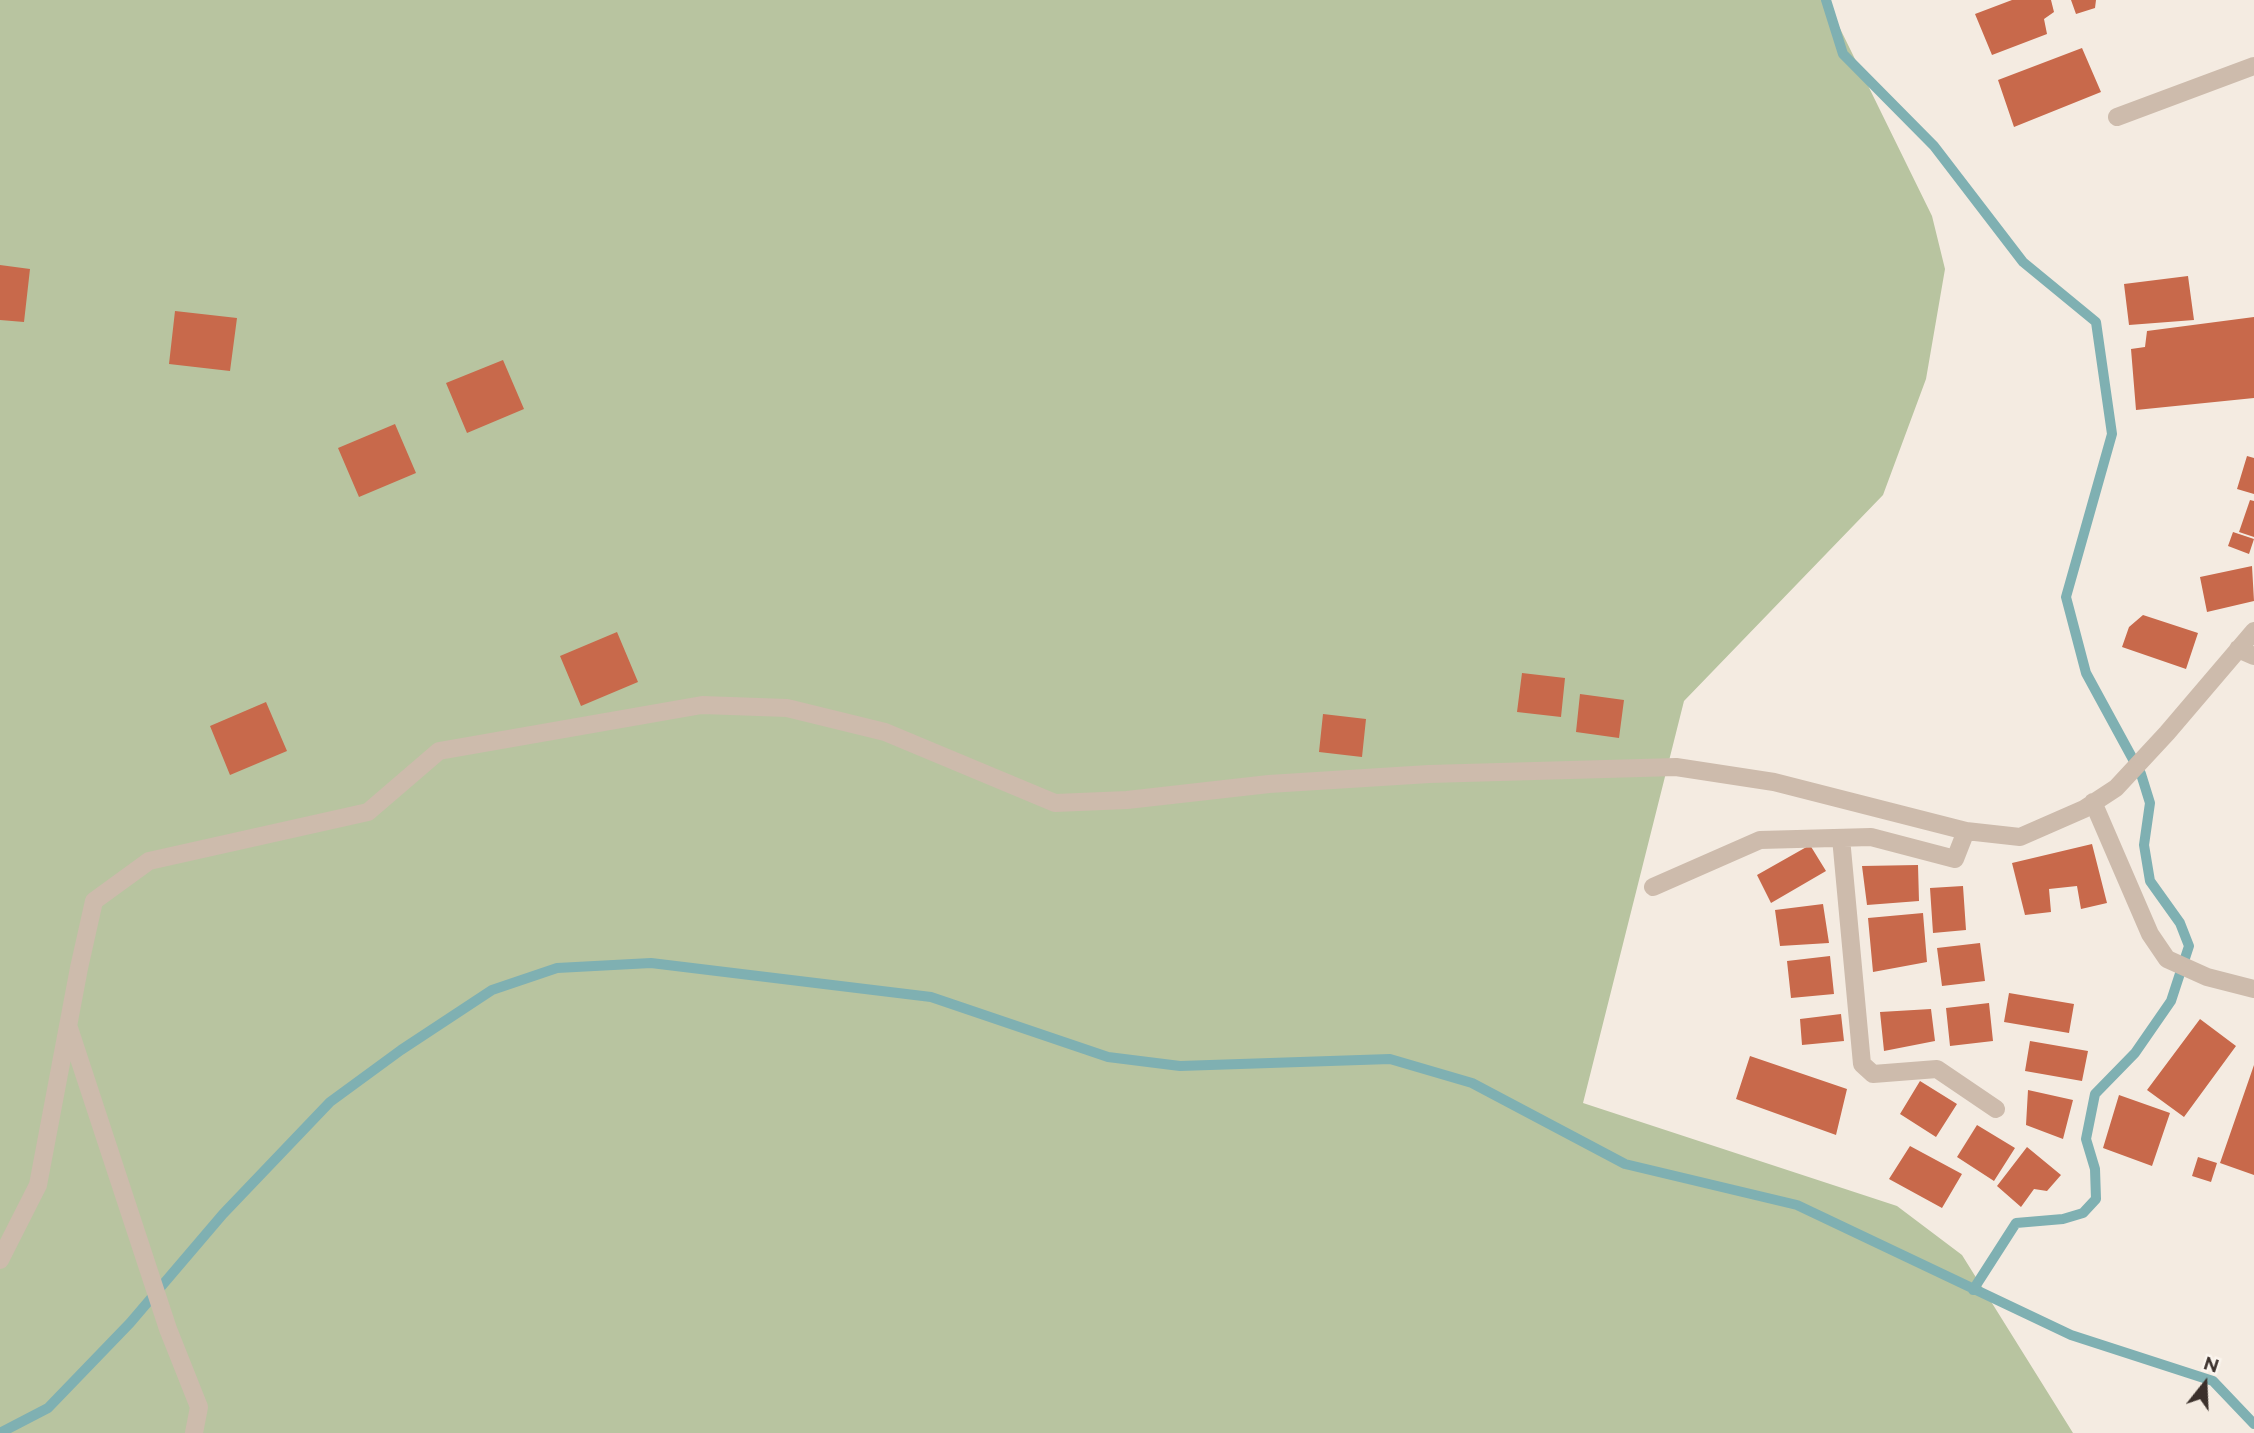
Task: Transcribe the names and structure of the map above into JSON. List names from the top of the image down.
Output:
{
  "north": "top"
}
